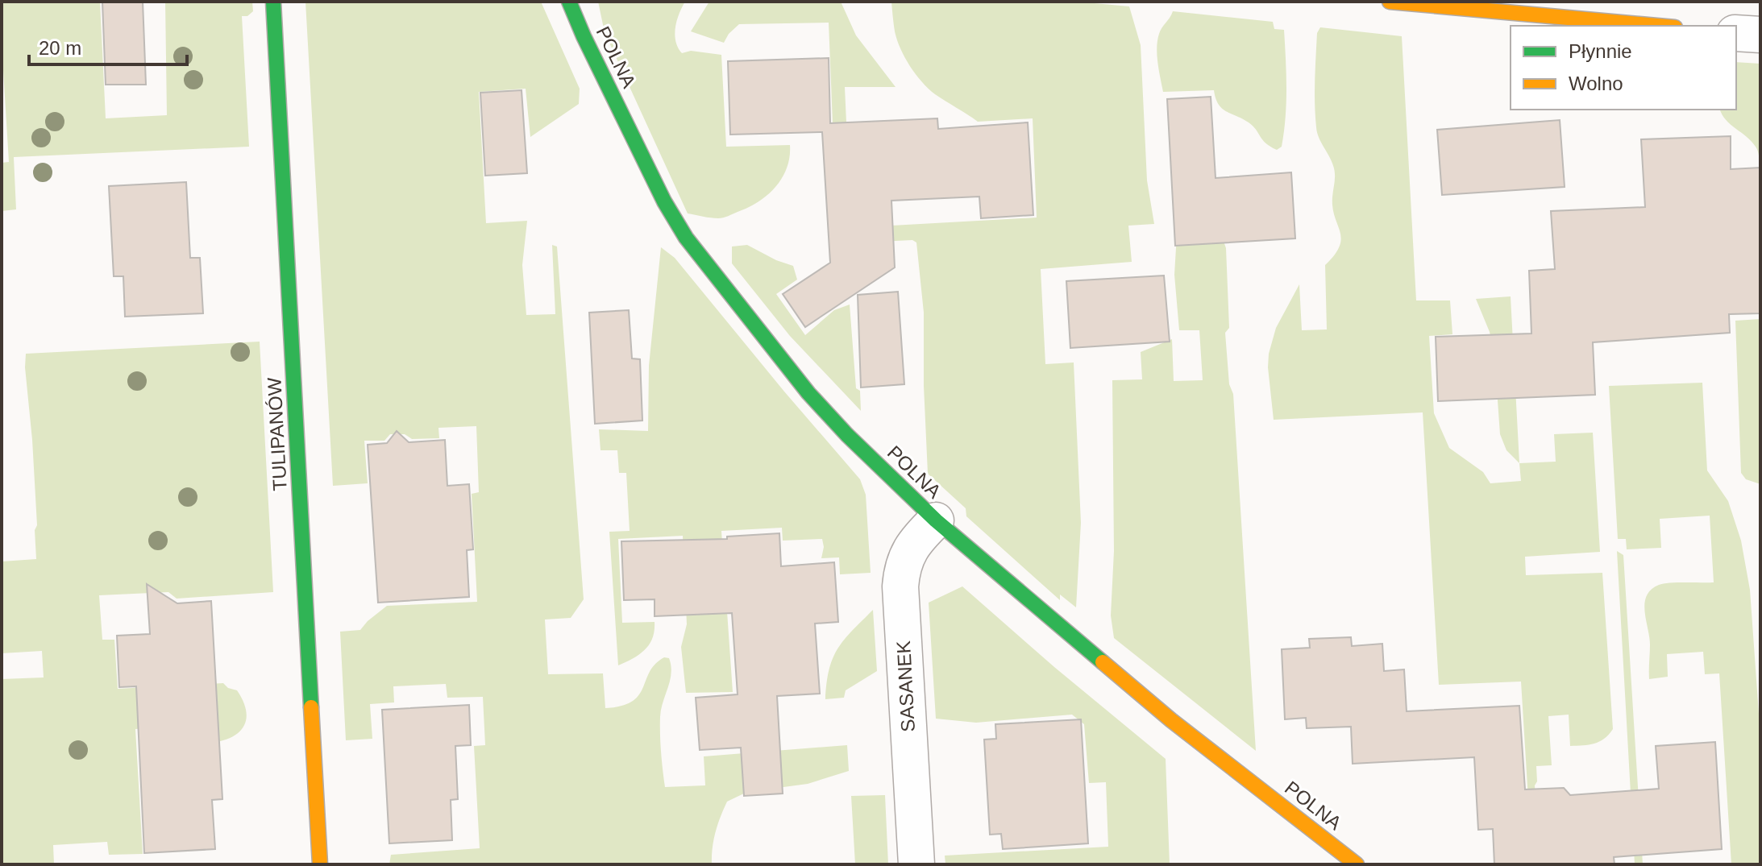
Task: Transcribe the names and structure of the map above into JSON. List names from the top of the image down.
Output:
{
  "streets": {
    "street": ["POLNA", "TULIPANÓW", "SASANEK"]
  },
  "crossings": [
    ["POLNA", "SASANEK"]
  ],
  "legend": ["Płynnie", "Wolno"],
  "scale_bar": "20 m"
}
